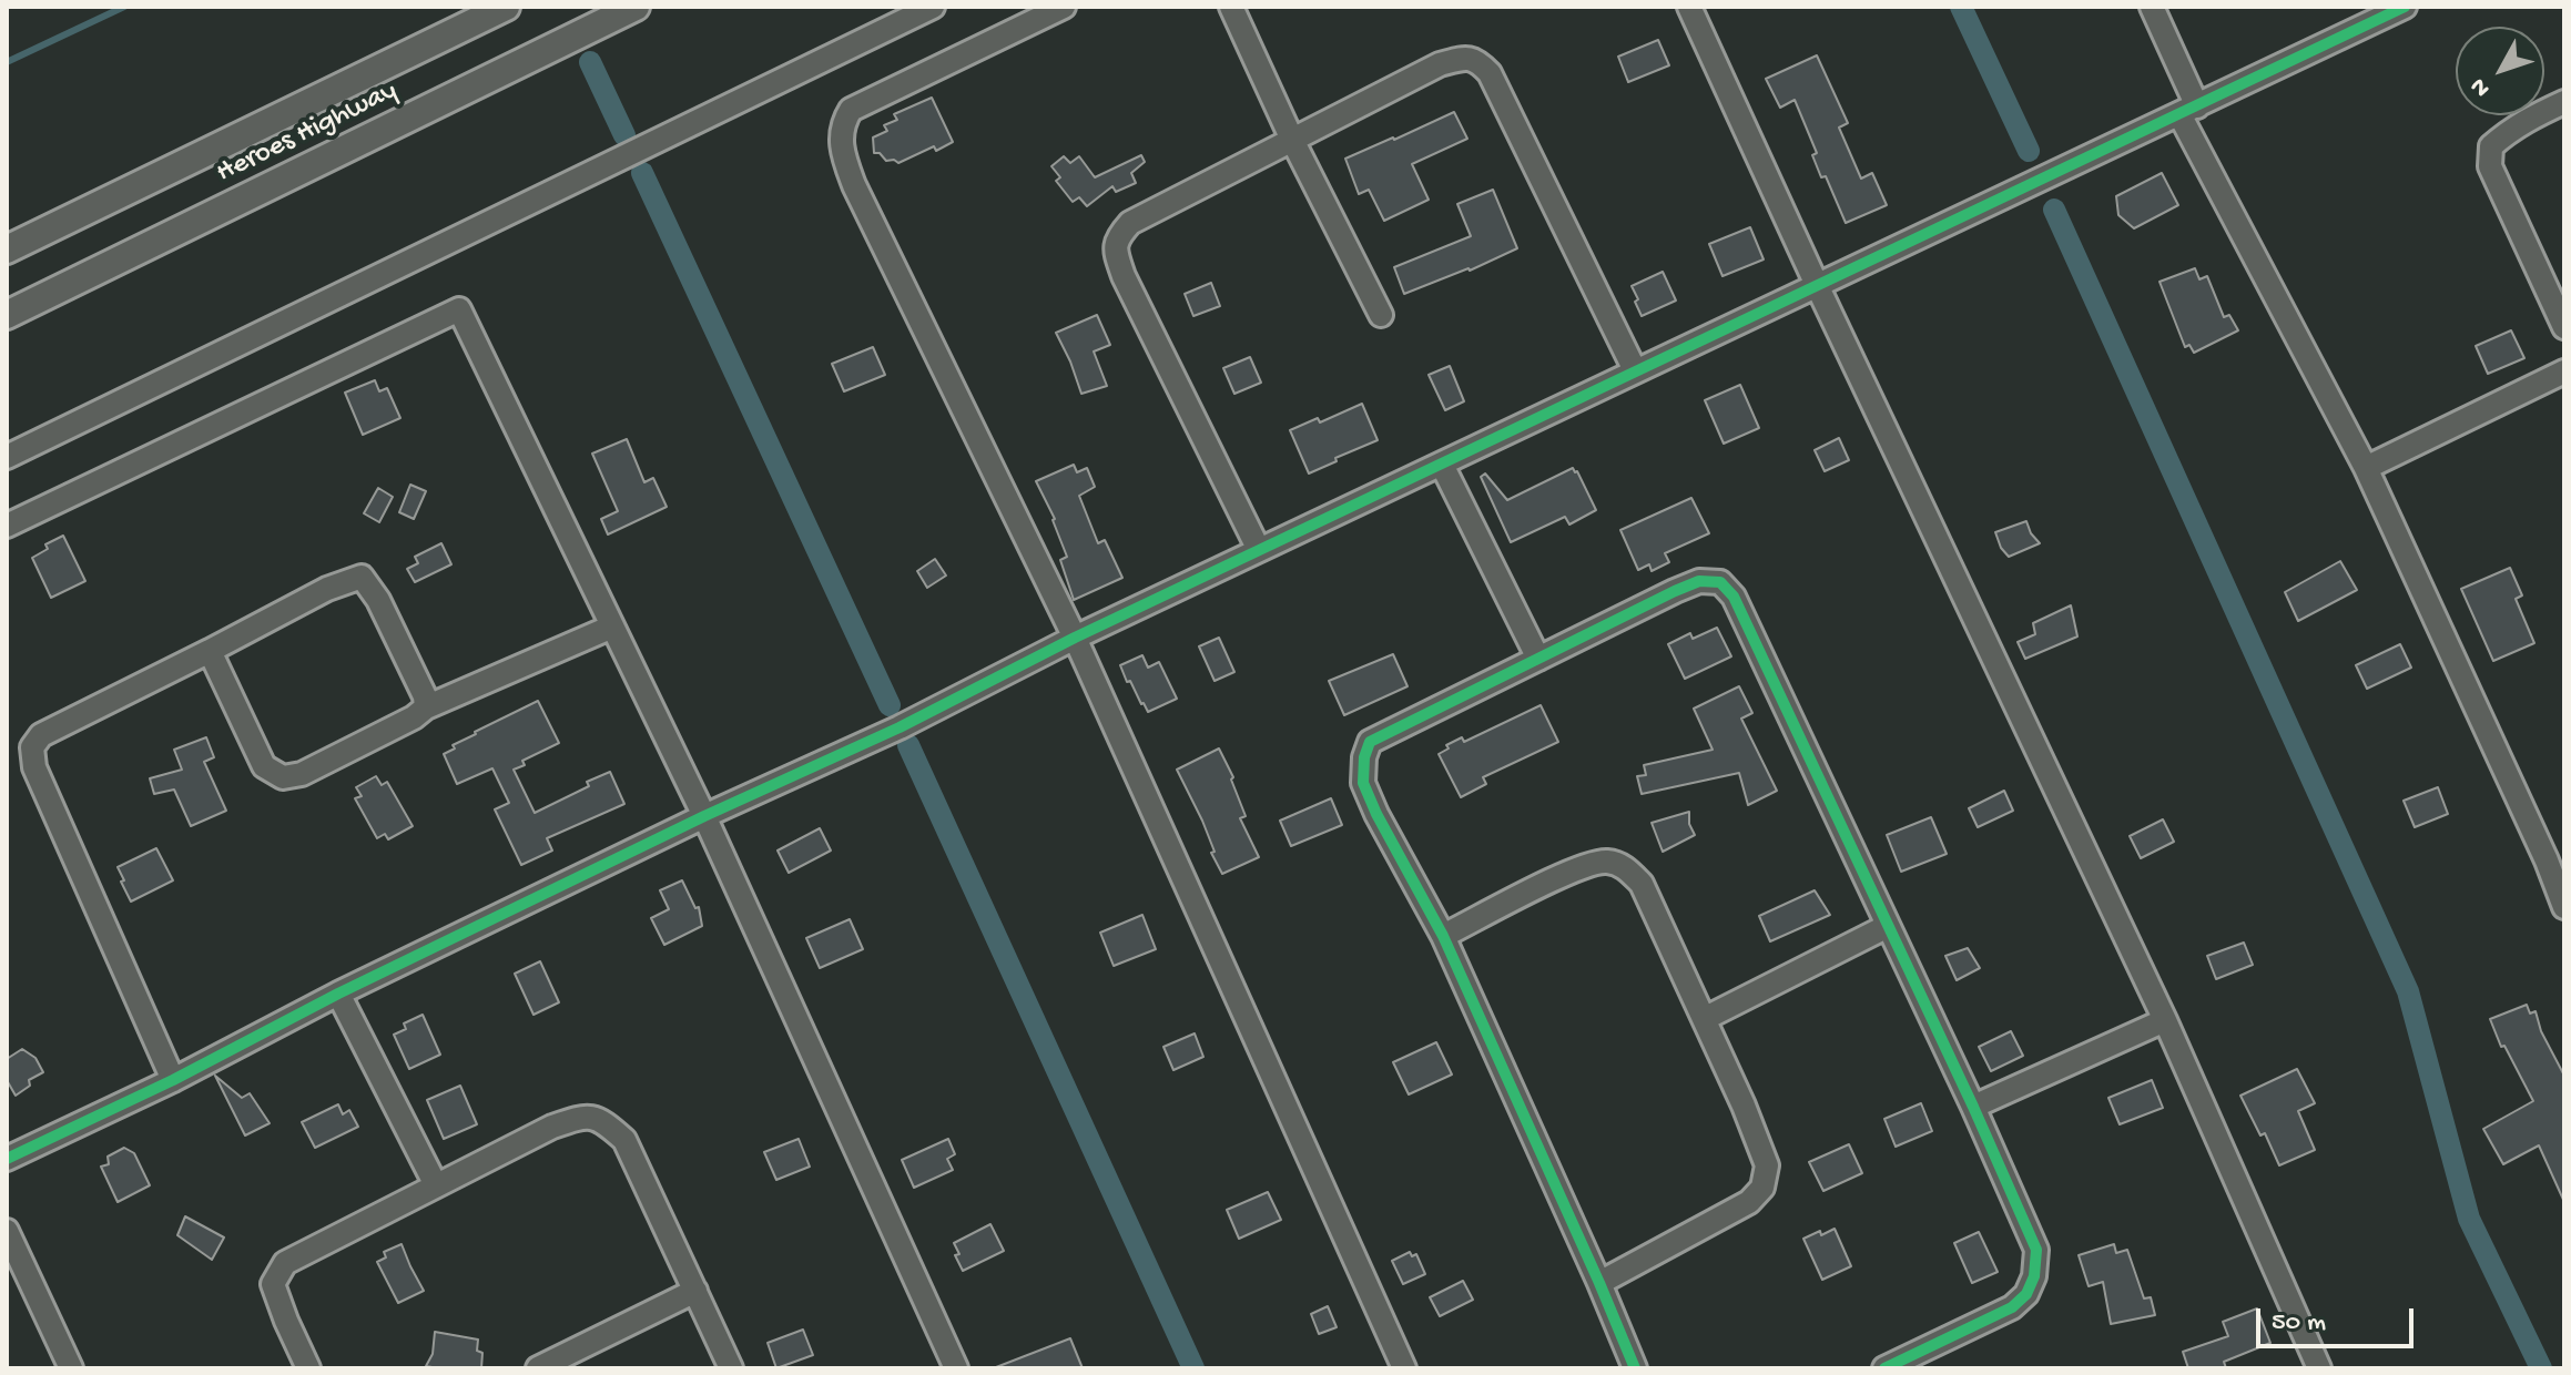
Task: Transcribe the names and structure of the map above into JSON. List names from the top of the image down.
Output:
{
  "streets": {
    "main road": ["Heroes Highway"]
  },
  "scale_bar": "50 m",
  "north": "bottom left"
}
